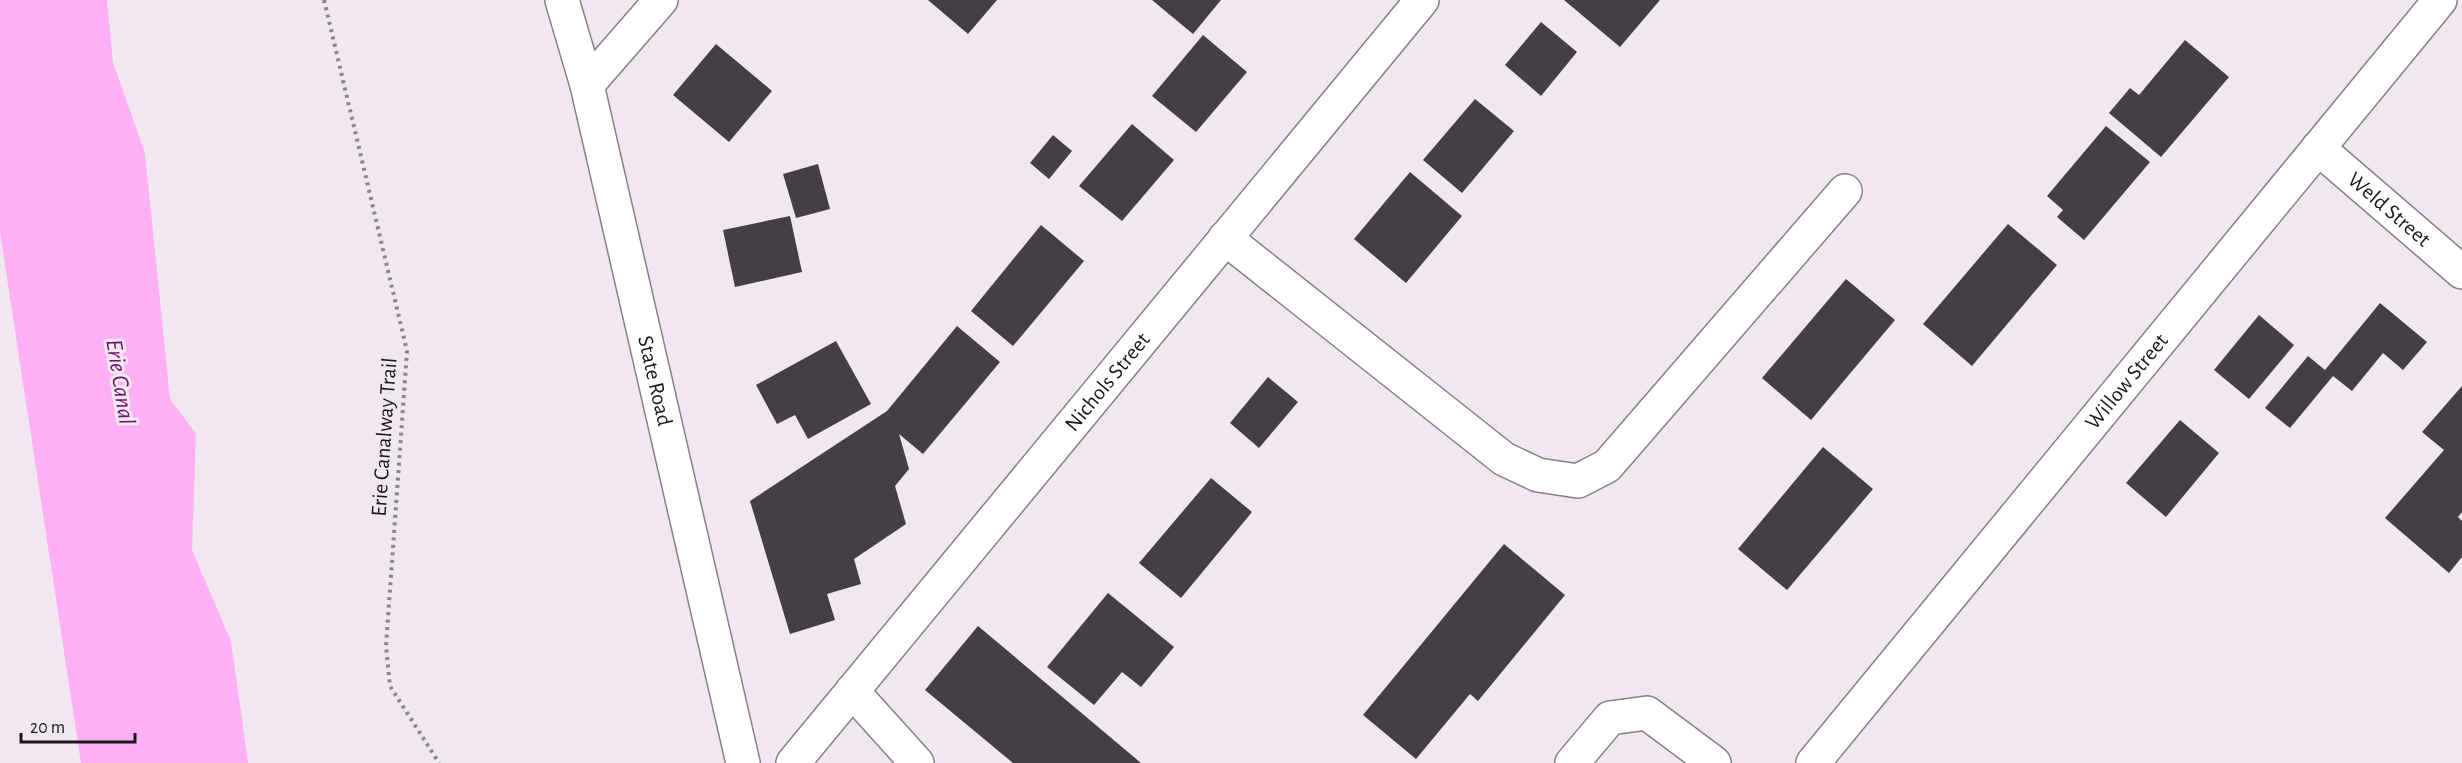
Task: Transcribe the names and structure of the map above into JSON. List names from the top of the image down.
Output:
{
  "streets": {
    "street": [
      "Weld Street",
      "State Road",
      "Willow Street",
      "Nichols Street"
    ],
    "path": ["Erie Canalway Trail"]
  },
  "crossings": [
    ["Weld Street", "Willow Street"]
  ],
  "water": ["Erie Canal"],
  "scale_bar": "20 m"
}
